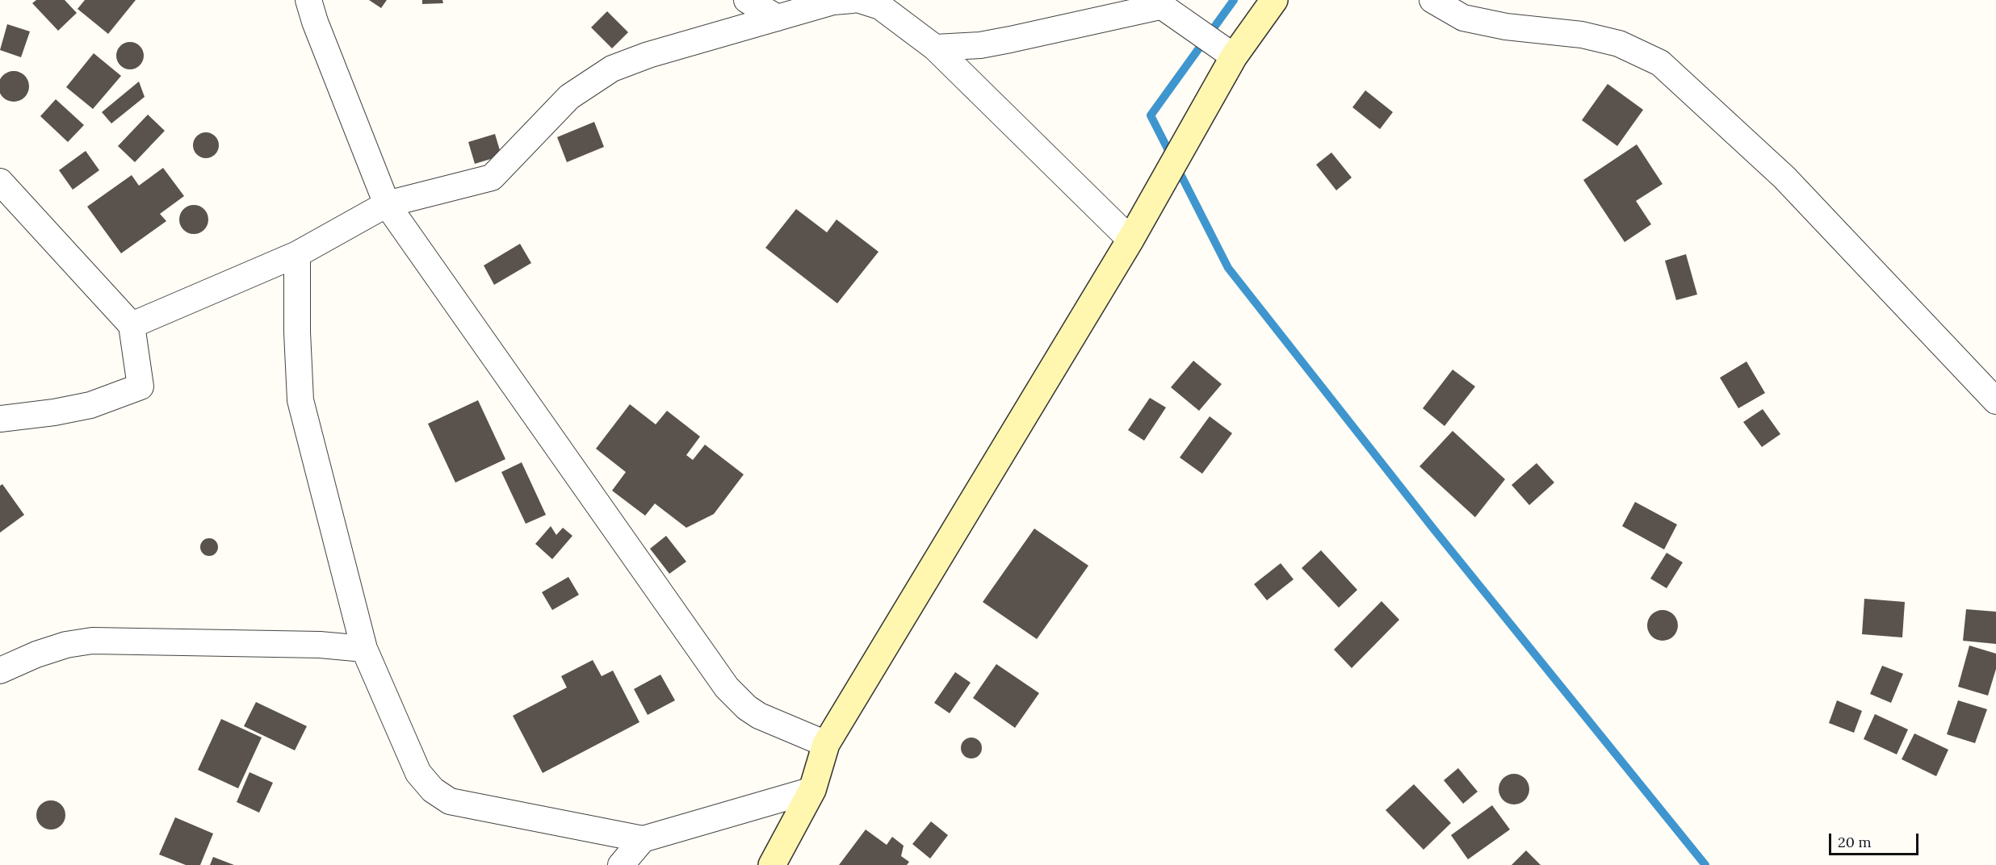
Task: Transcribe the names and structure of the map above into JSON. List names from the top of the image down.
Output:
{
  "scale_bar": "20 m"
}
